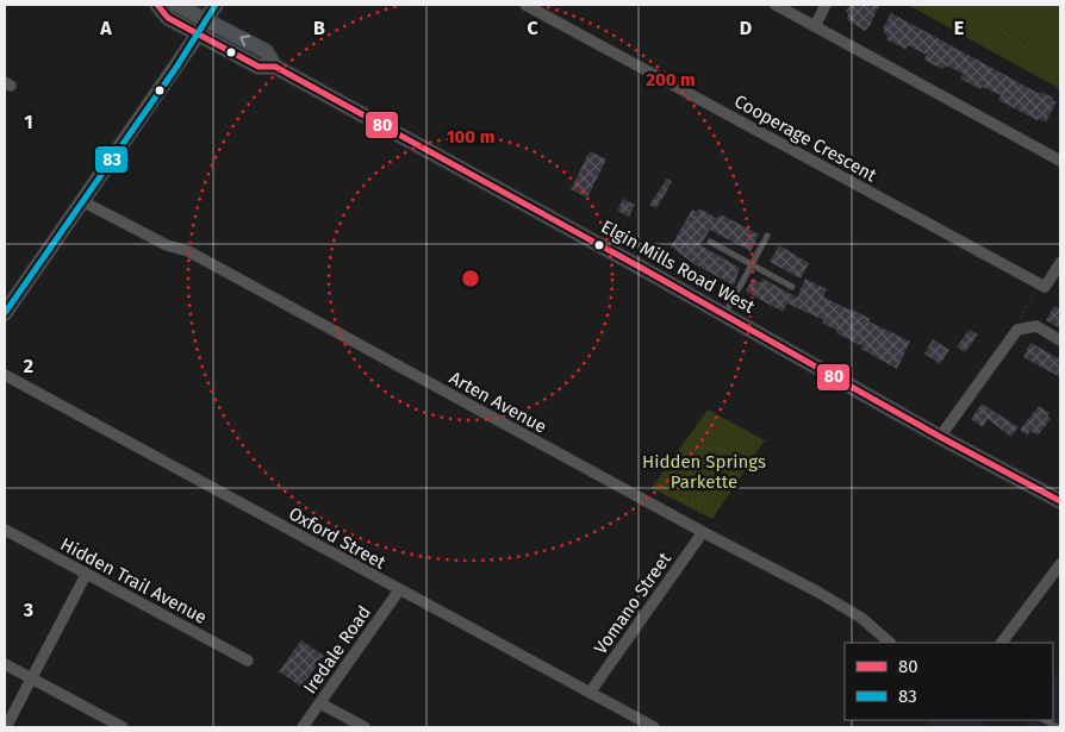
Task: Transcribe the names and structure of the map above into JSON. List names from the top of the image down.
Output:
{
  "streets": {
    "main road": ["Elgin Mills Road West"],
    "street": [
      "Cooperage Crescent",
      "Arten Avenue",
      "Oxford Street",
      "Hidden Trail Avenue",
      "Vomano Street",
      "Iredale Road"
    ]
  },
  "crossings": [
    ["Arten Avenue", "Vomano Street"],
    ["Oxford Street", "Vomano Street"],
    ["Oxford Street", "Iredale Road"]
  ],
  "parks": ["Hidden Springs Parkette"],
  "lines": ["transit line 80", "transit line 83"],
  "legend": ["80", "83"],
  "grid": {
    "columns": [
      "A",
      "B",
      "C",
      "D",
      "E"
    ],
    "rows": ["1", "2", "3"]
  },
  "rings": ["200 m", "100 m"]
}
